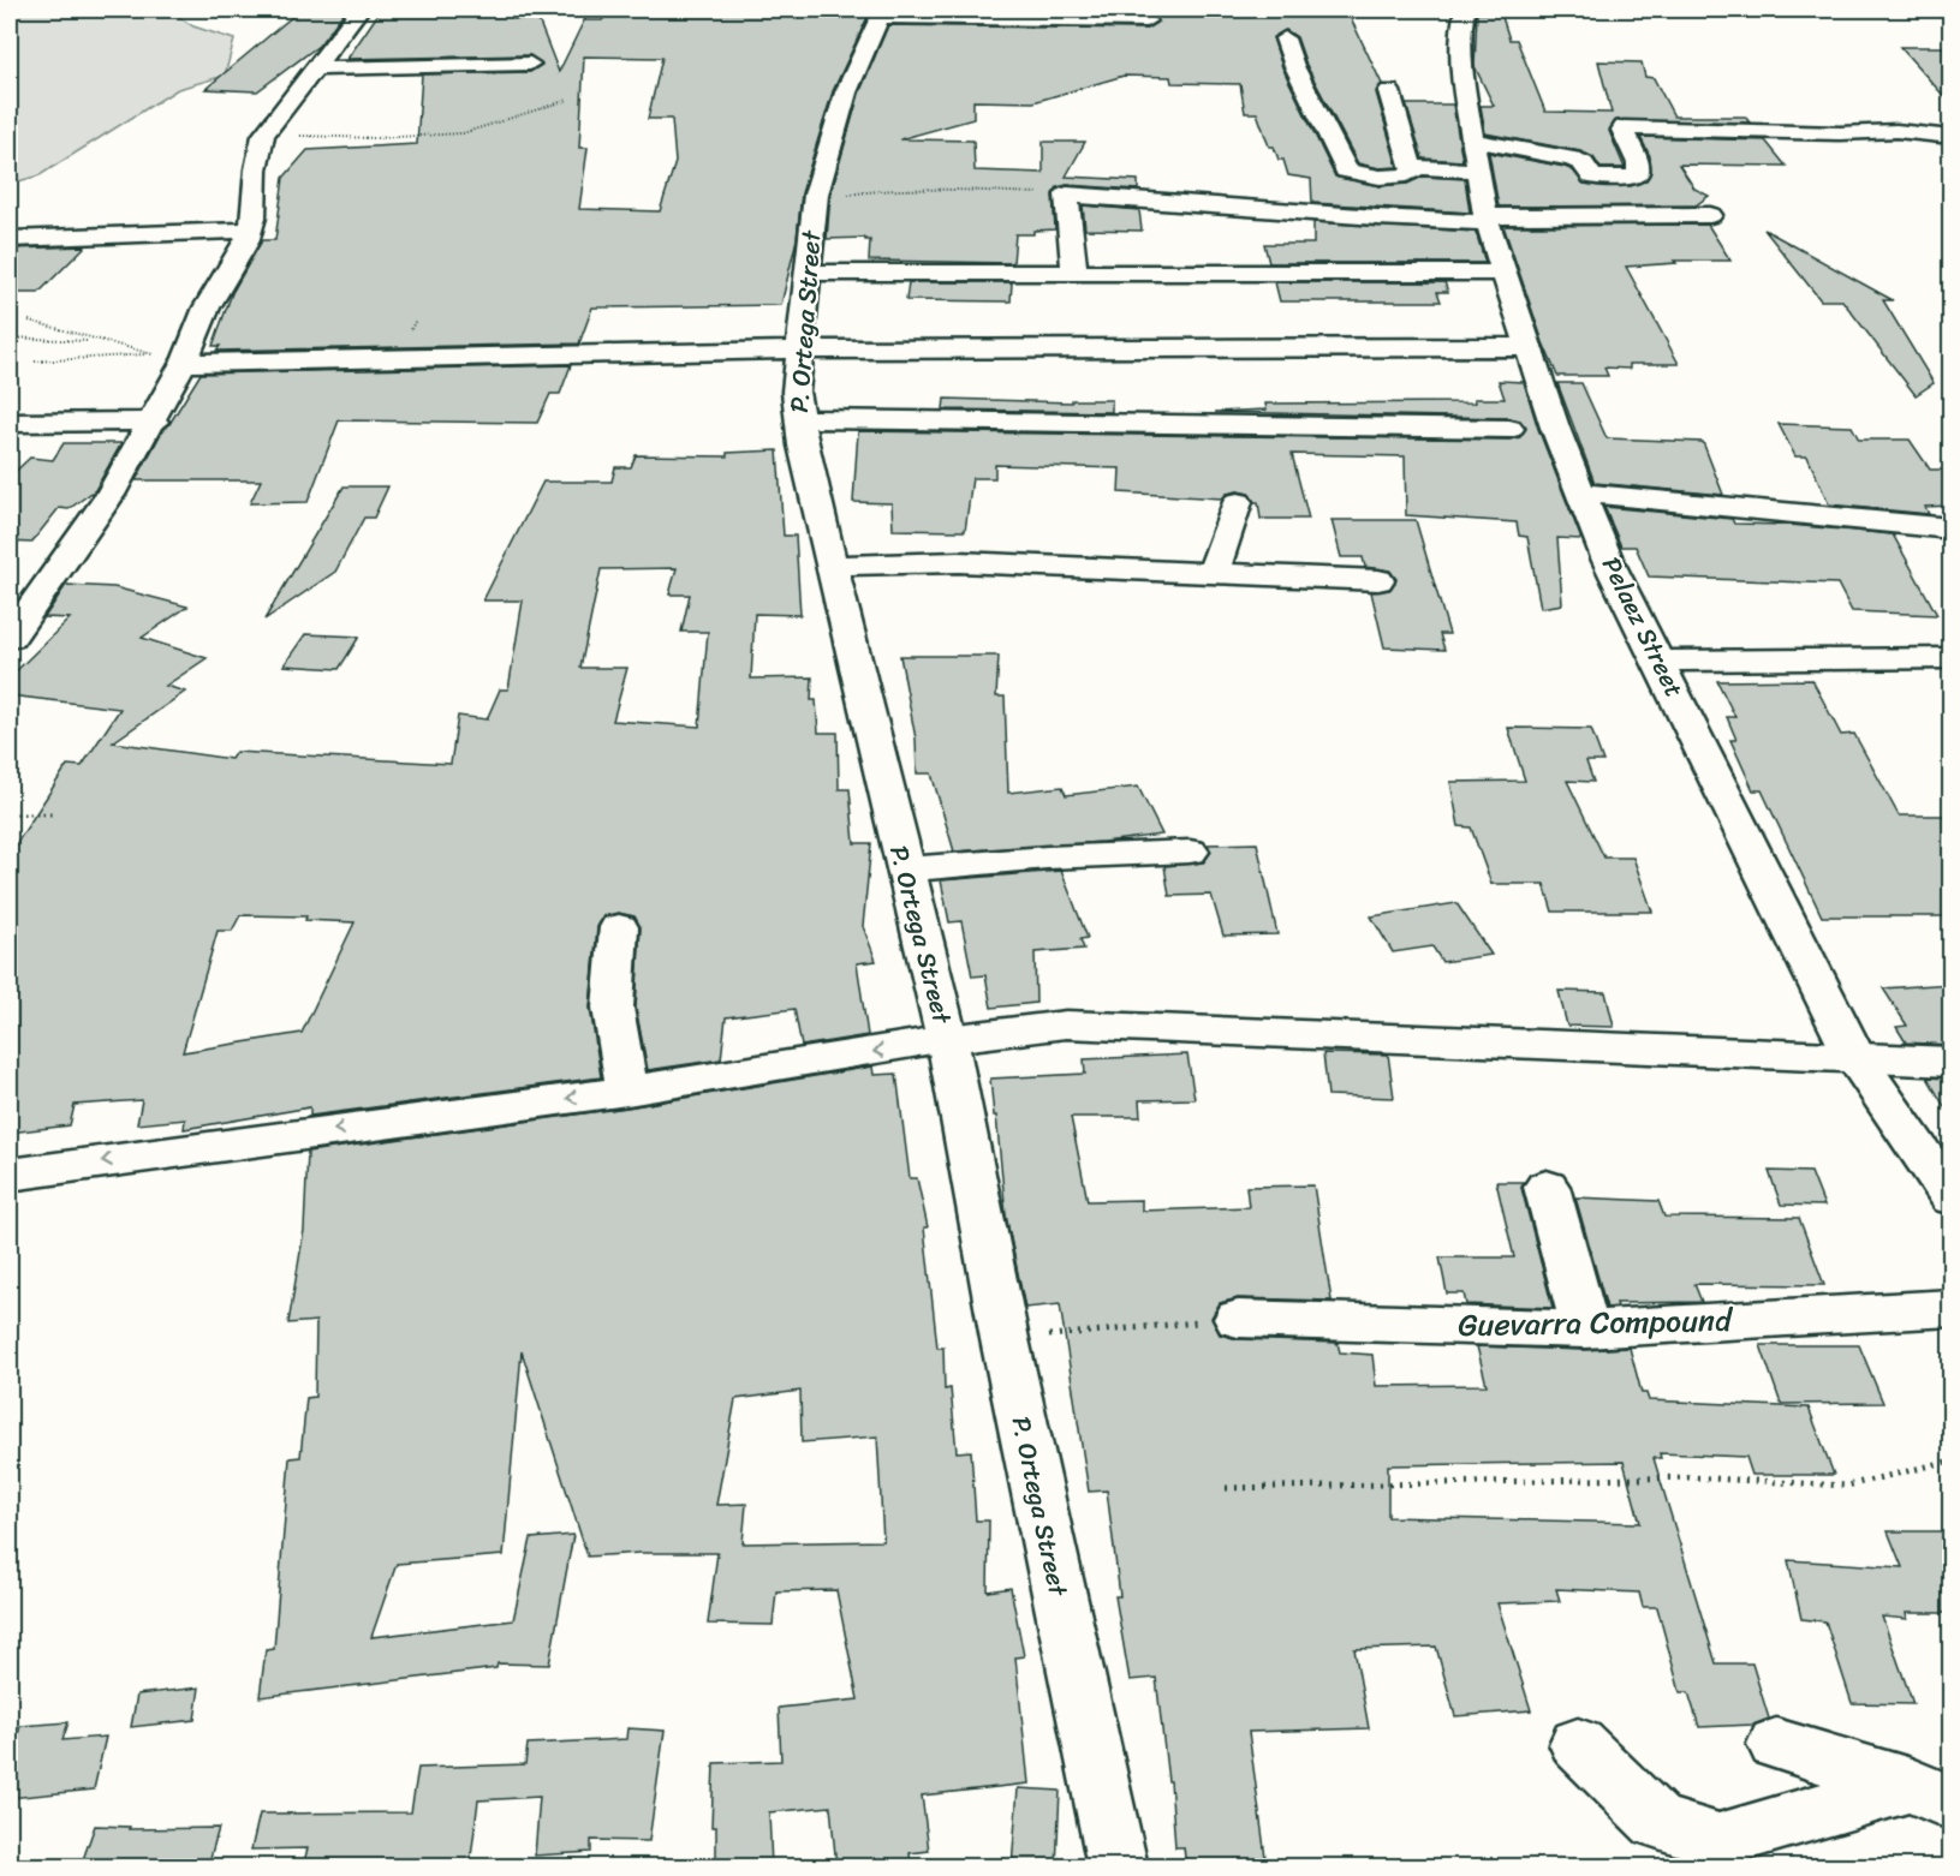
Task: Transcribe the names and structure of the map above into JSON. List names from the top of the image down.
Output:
{
  "streets": {
    "street": ["P. Ortega Street", "Pelaez Street", "Guevarra Compound"]
  }
}
